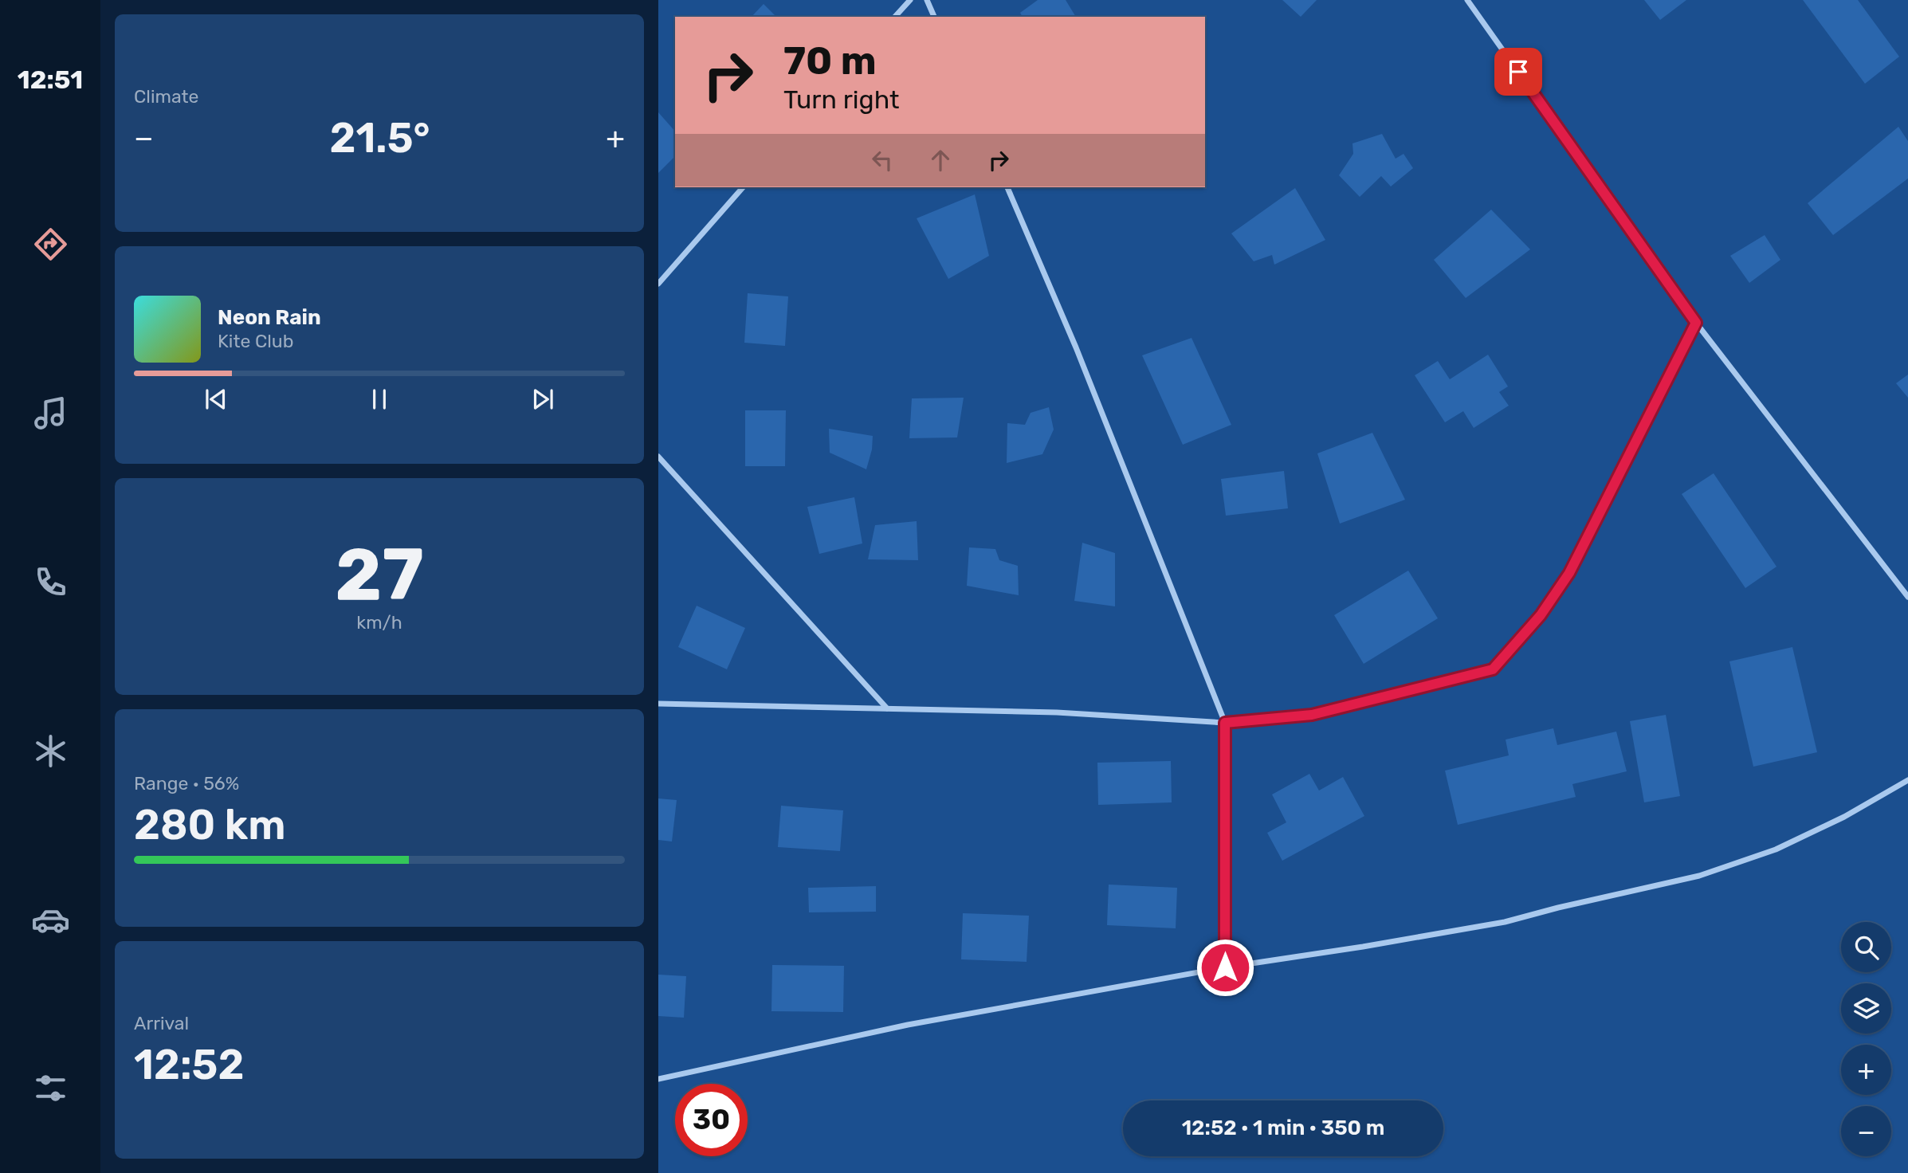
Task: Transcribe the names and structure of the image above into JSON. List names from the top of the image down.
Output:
{
  "page": {
    "tabs": "12:51",
    "tile": [
      "Climate",
      ["27", "km/h"],
      ["Range · 56%", "280 km"],
      ["Arrival", "12:52"]
    ],
    "turn": ["70 m", "Turn right"],
    "heat": ["−", "21.5°", "+"],
    "song": ["Neon Rain", "Kite Club"],
    "map_buttons": ["+", "−"],
    "limit": "30",
    "trip": "12:52 · 1 min · 350 m"
  }
}
